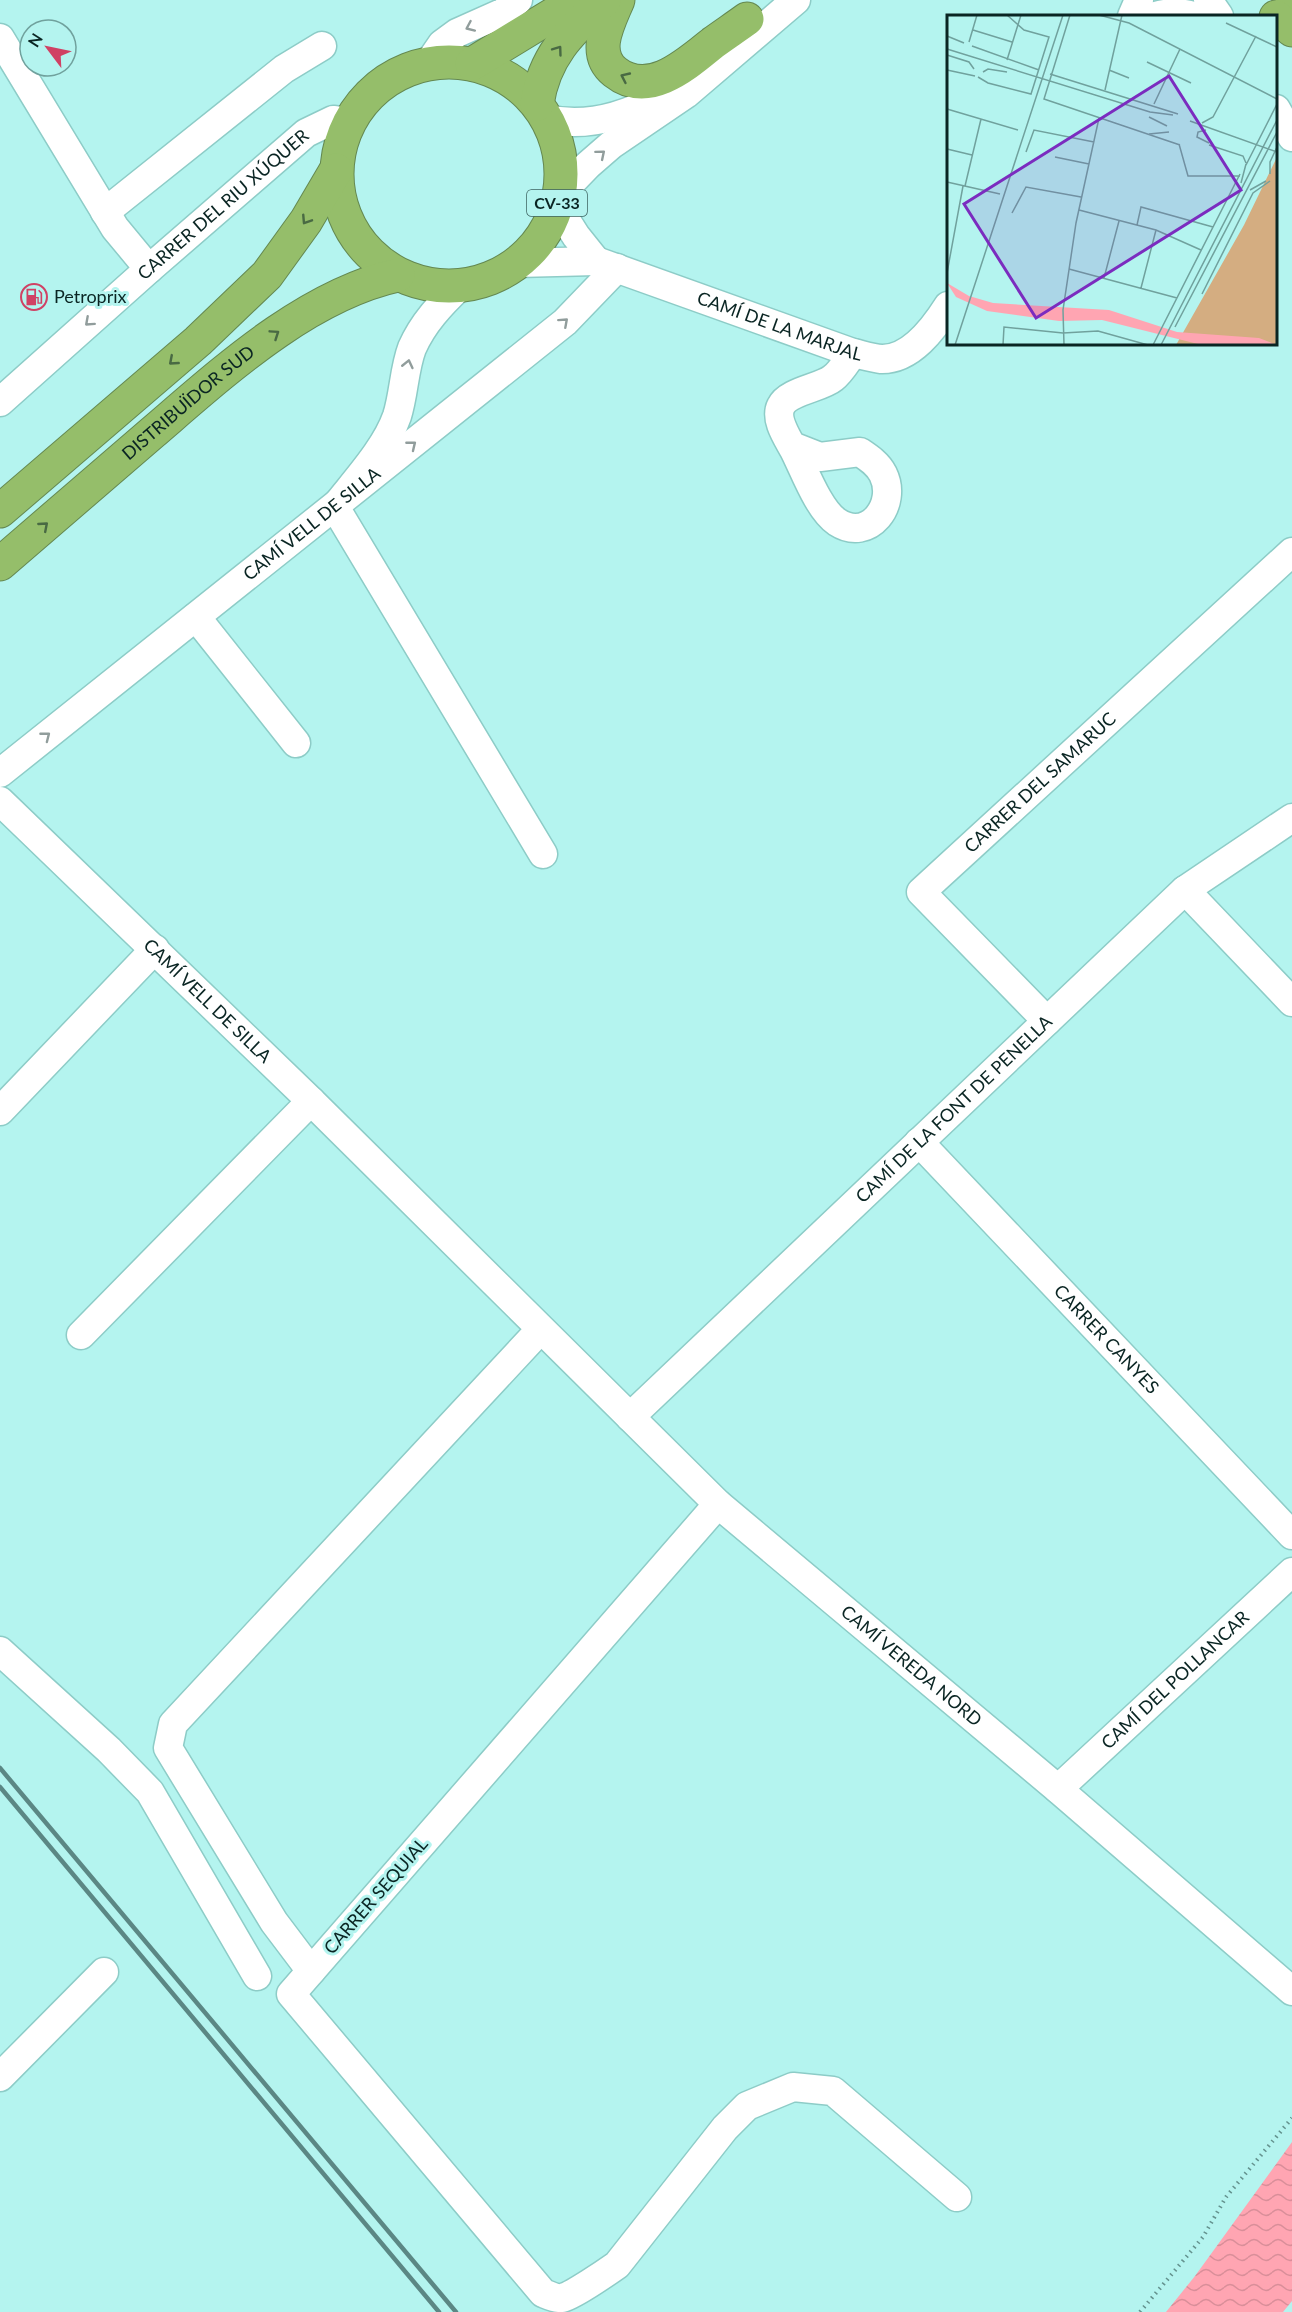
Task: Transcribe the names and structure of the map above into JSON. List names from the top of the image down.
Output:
{
  "streets": {
    "highway": ["CV-33", "DISTRIBUÏDOR SUD"],
    "street": [
      "CARRER DEL RIU XÚQUER",
      "CAMÍ DE LA MARJAL",
      "CAMÍ VELL DE SILLA",
      "CARRER DEL SAMARUC",
      "CAMÍ DE LA FONT DE PENELLA",
      "CARRER CANYES",
      "CAMÍ VEREDA NORD",
      "CAMÍ DEL POLLANCAR",
      "CARRER SEQUIAL"
    ]
  },
  "crossings": [
    ["CV-33", "CARRER DEL RIU XÚQUER"],
    ["CV-33", "CAMÍ DE LA MARJAL"],
    ["CV-33", "DISTRIBUÏDOR SUD"],
    ["CAMÍ DE LA MARJAL", "CAMÍ VELL DE SILLA"],
    ["CAMÍ VELL DE SILLA", "CAMÍ VEREDA NORD"],
    ["CARRER DEL SAMARUC", "CAMÍ DE LA FONT DE PENELLA"],
    ["CAMÍ DE LA FONT DE PENELLA", "CARRER CANYES"],
    ["CAMÍ DE LA FONT DE PENELLA", "CAMÍ VEREDA NORD"],
    ["CAMÍ VEREDA NORD", "CAMÍ DEL POLLANCAR"],
    ["CAMÍ VEREDA NORD", "CARRER SEQUIAL"]
  ],
  "one_way": ["CARRER DEL RIU XÚQUER"],
  "places": {
    "fuel station": ["Petroprix"]
  },
  "north": "top left"
}
